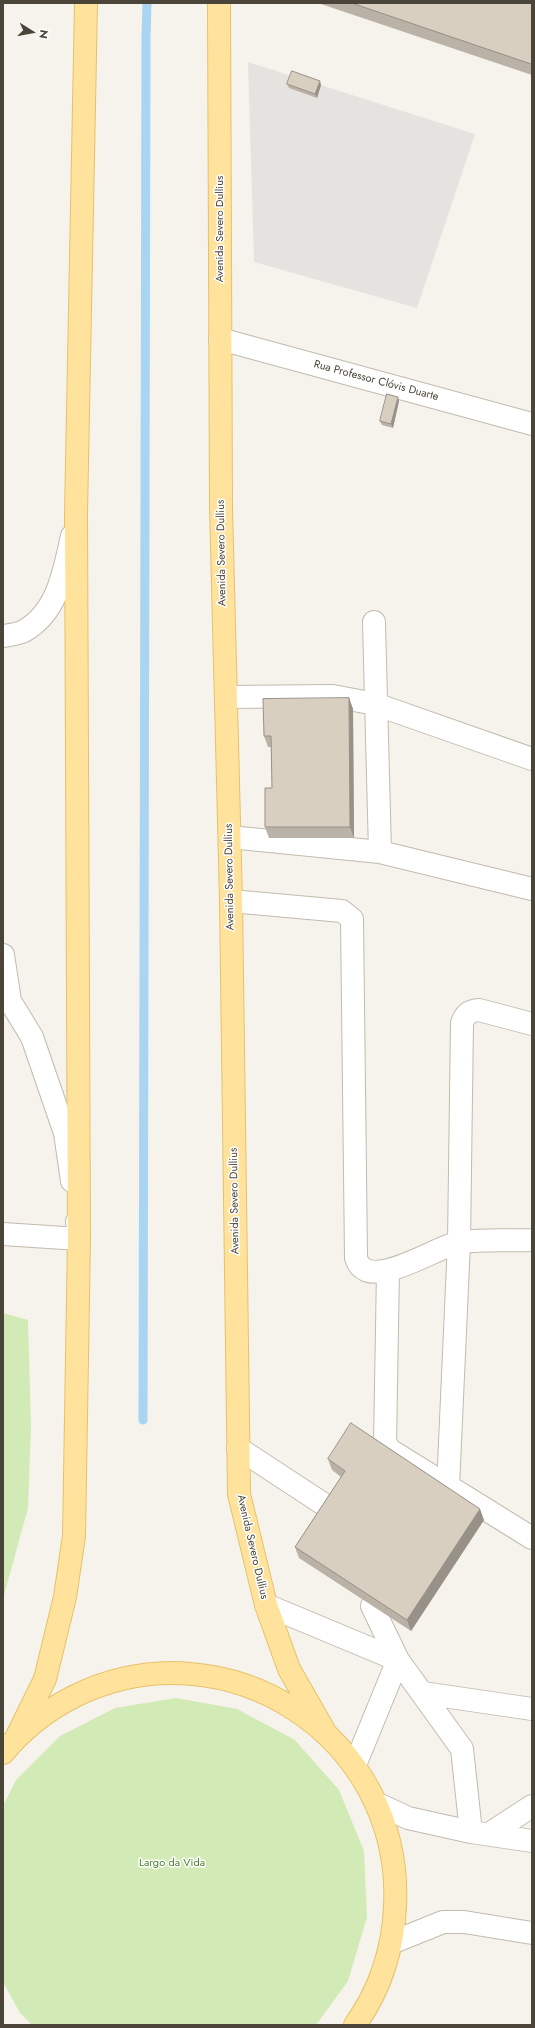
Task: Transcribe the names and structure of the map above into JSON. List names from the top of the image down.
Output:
{
  "streets": {
    "main road": ["Avenida Severo Dullius"],
    "street": ["Rua Professor Clóvis Duarte"]
  },
  "crossings": [
    ["Avenida Severo Dullius", "Rua Professor Clóvis Duarte"]
  ],
  "parks": ["Largo da Vida"],
  "north": "right"
}
